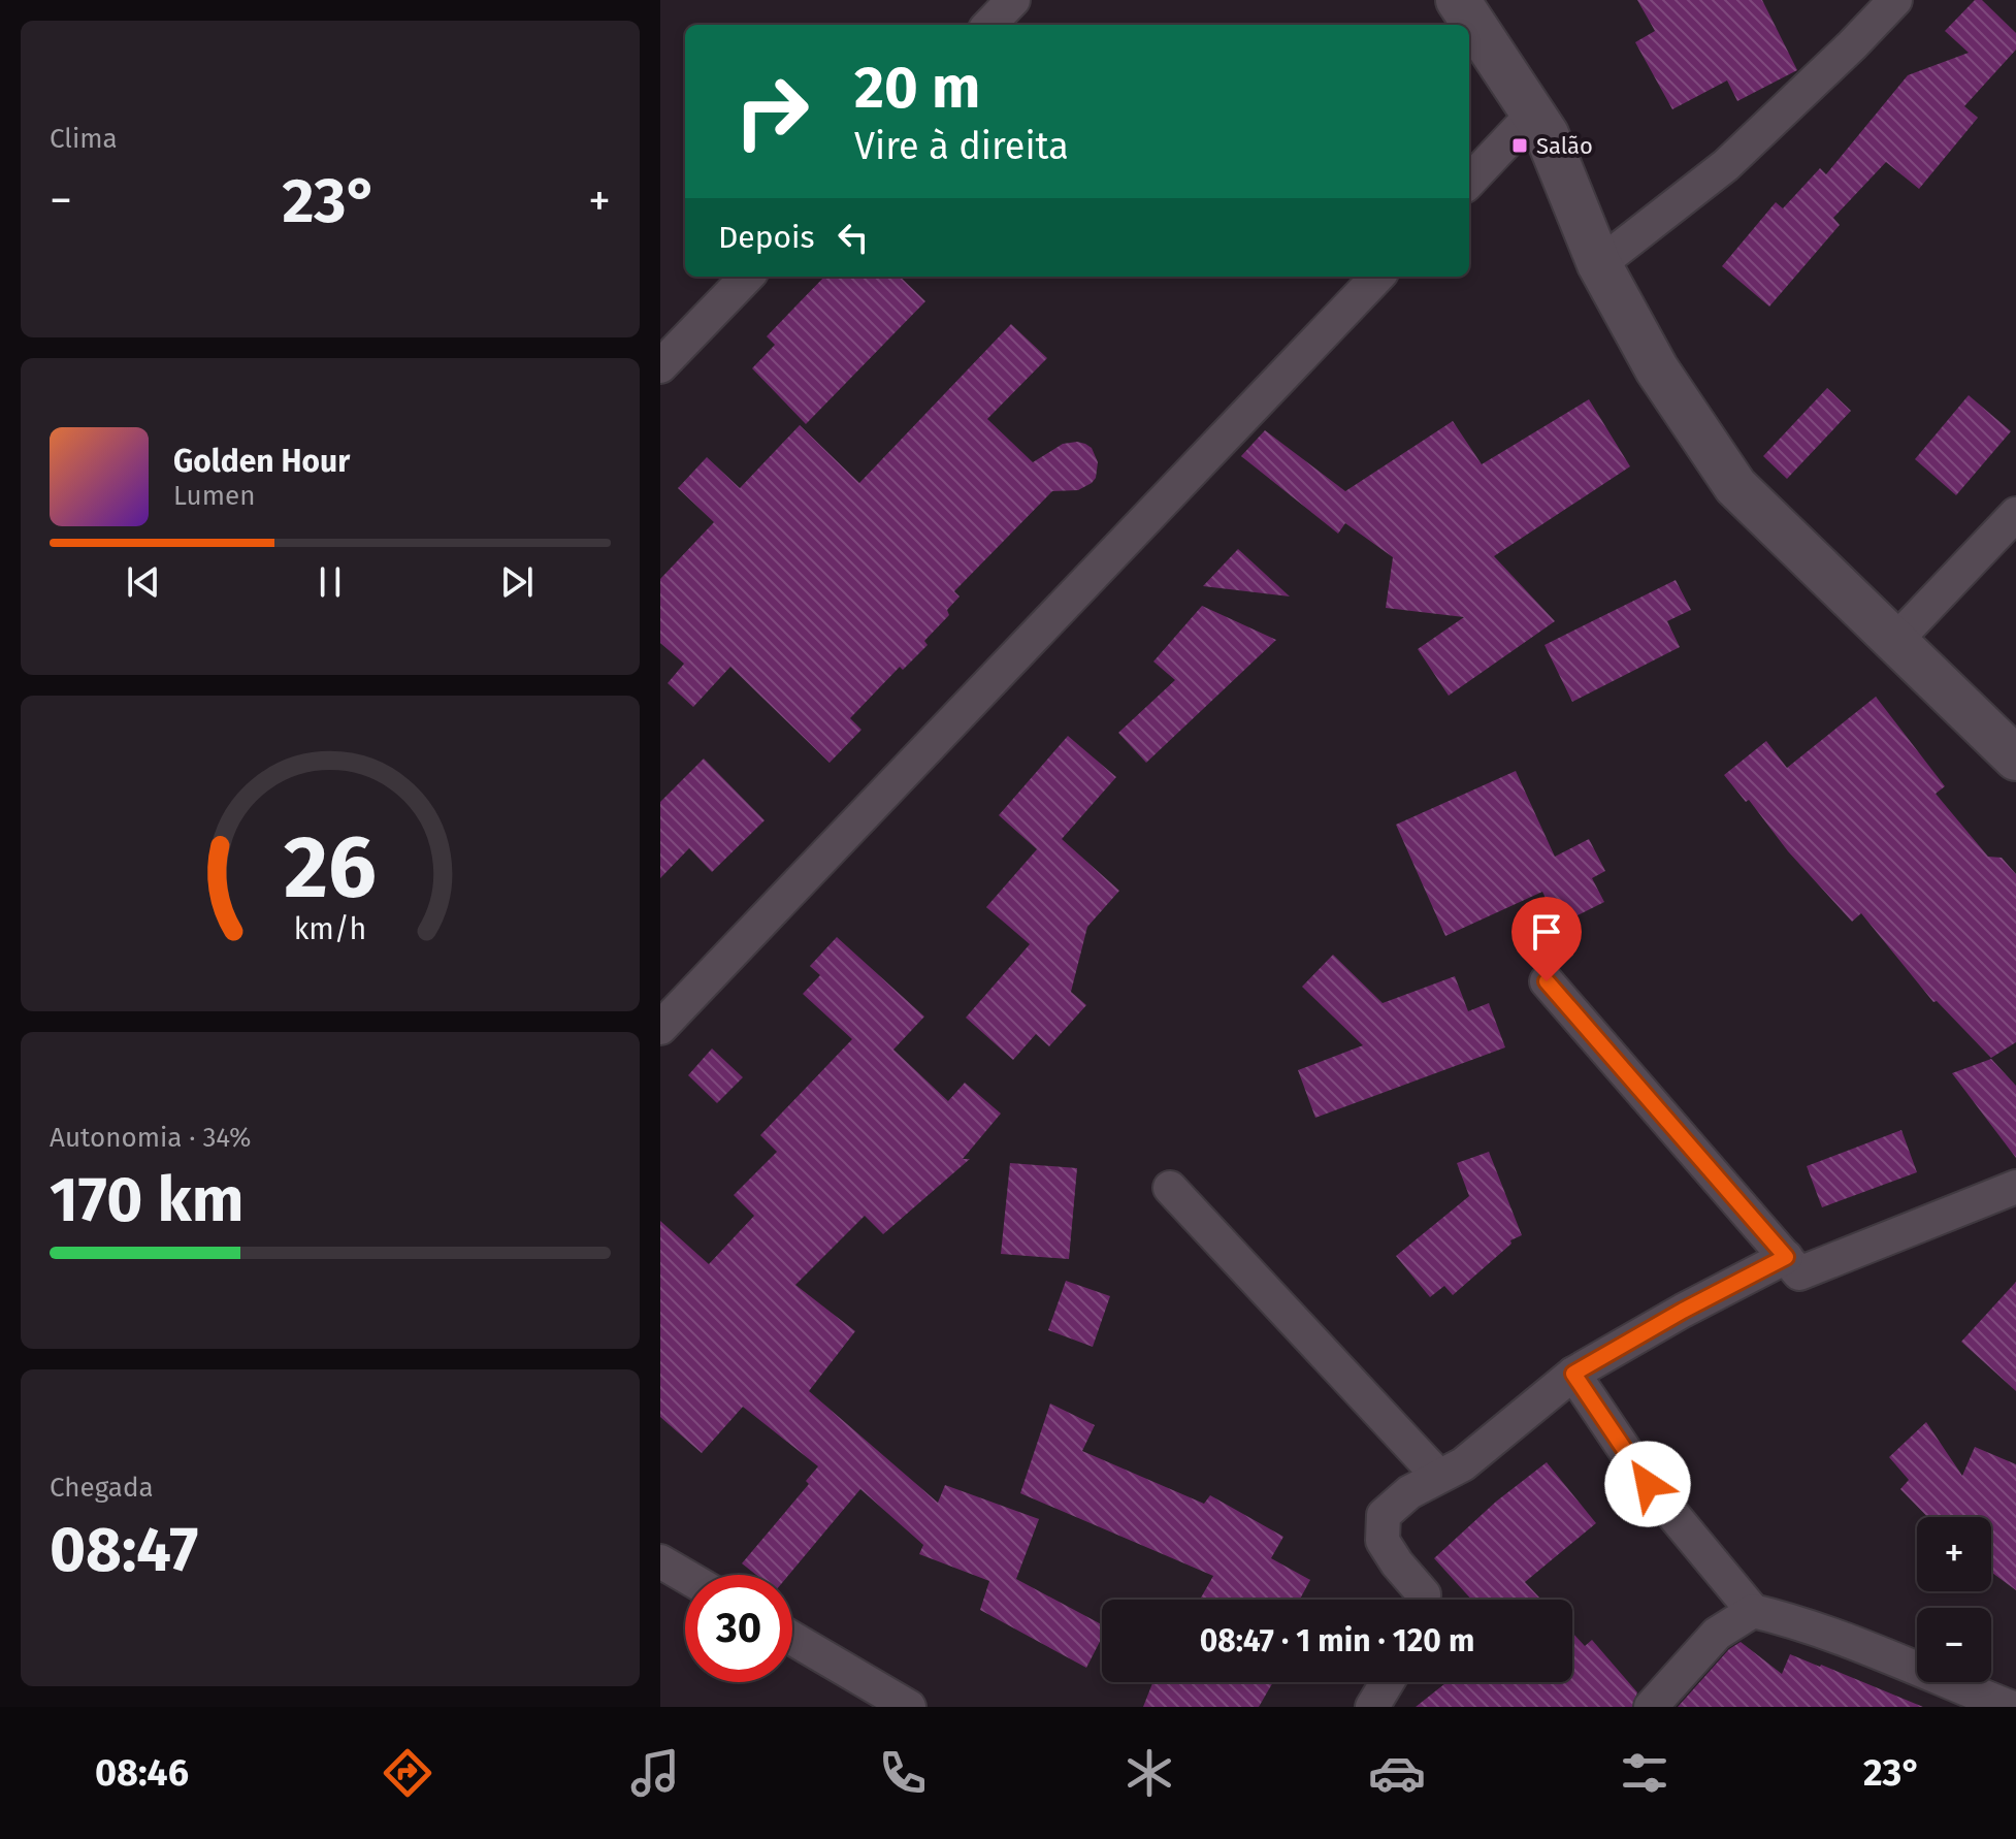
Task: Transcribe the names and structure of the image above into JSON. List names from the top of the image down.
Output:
{
  "places": {
    "transit": ["Salão"]
  },
  "page": {
    "tile": [
      "Clima",
      ["Autonomia · 34%", "170 km"],
      ["Chegada", "08:47"]
    ],
    "turn": ["20 m", "Vire à direita"],
    "heat": ["−", "23°", "+"],
    "then": "Depois",
    "song": ["Golden Hour", "Lumen"],
    "map_buttons": ["+", "−"],
    "limit": "30",
    "trip": "08:47 · 1 min · 120 m",
    "tabs": ["08:46", "23°"],
    "gauge": ["26", "km/h"]
  }
}
